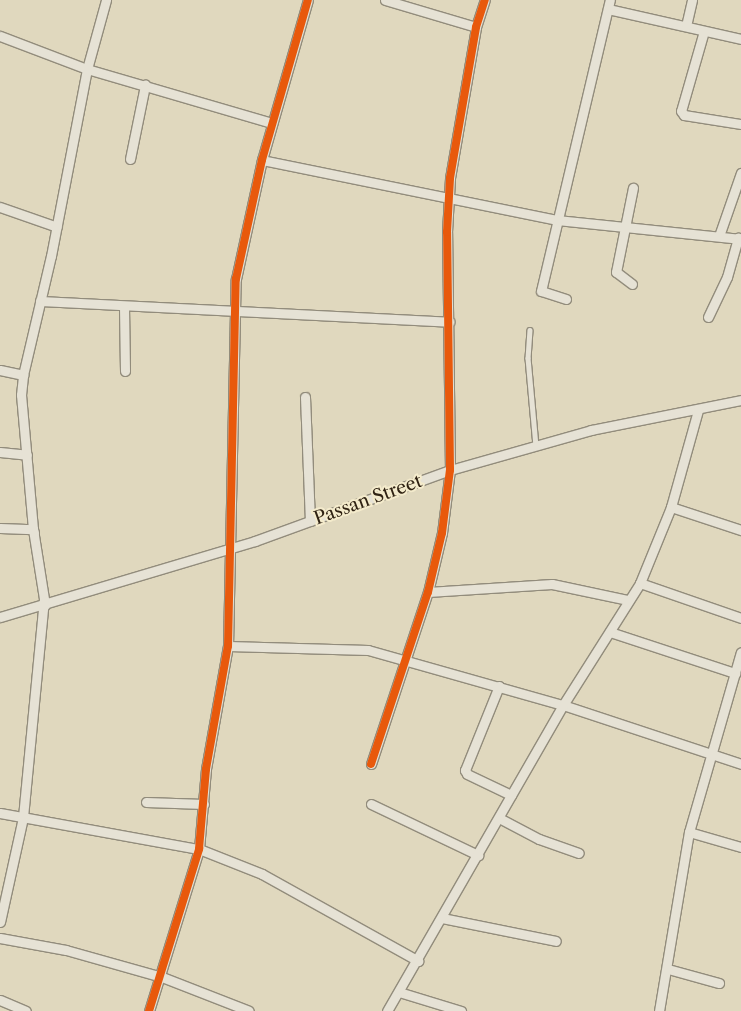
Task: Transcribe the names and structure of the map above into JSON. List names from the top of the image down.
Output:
{
  "streets": {
    "street": ["Passan Street"]
  }
}
